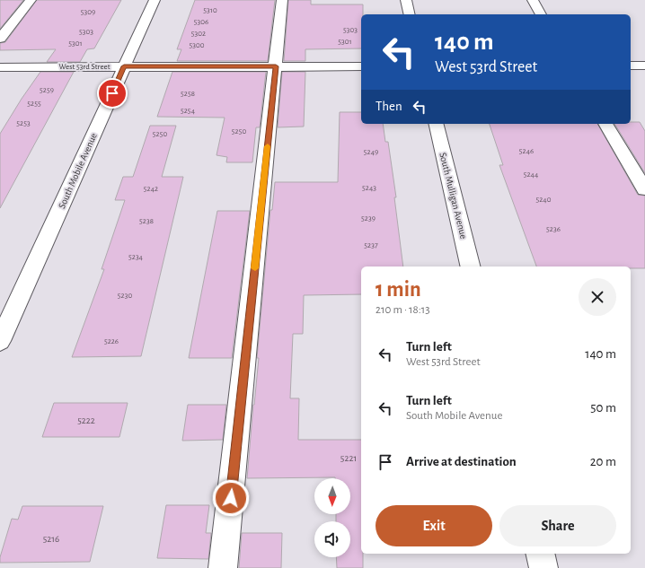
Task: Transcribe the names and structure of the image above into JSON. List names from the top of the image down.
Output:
{
  "streets": {
    "street": ["West 53rd Street", "South Mobile Avenue", "South Mulligan Avenue"]
  },
  "crossings": [
    ["West 53rd Street", "South Mobile Avenue"]
  ],
  "house_numbers": [
    "5310",
    "5309",
    "5306",
    "5303",
    "5303",
    "5302",
    "5301",
    "5301",
    "5300",
    "5259",
    "5258",
    "5255",
    "5254",
    "5253",
    "5250",
    "5250",
    "5246",
    "5249",
    "5244",
    "5243",
    "5242",
    "5240",
    "5239",
    "5238",
    "5236",
    "5237",
    "5234",
    "5230",
    "5226",
    "5222",
    "5221",
    "5216"
  ],
  "north": "bottom",
  "page": {
    "turn": ["140 m", "West 53rd Street"],
    "then": "Then",
    "heading": ["1 min", "210 m · 18:13"],
    "list": [
      {
        "name": "Turn left",
        "note": "West 53rd Street",
        "value": "140 m"
      },
      {
        "name": "Turn left",
        "note": "South Mobile Avenue",
        "value": "50 m"
      },
      {
        "name": "Arrive at destination",
        "value": "20 m"
      }
    ],
    "buttons": ["Exit", "Share"]
  }
}
